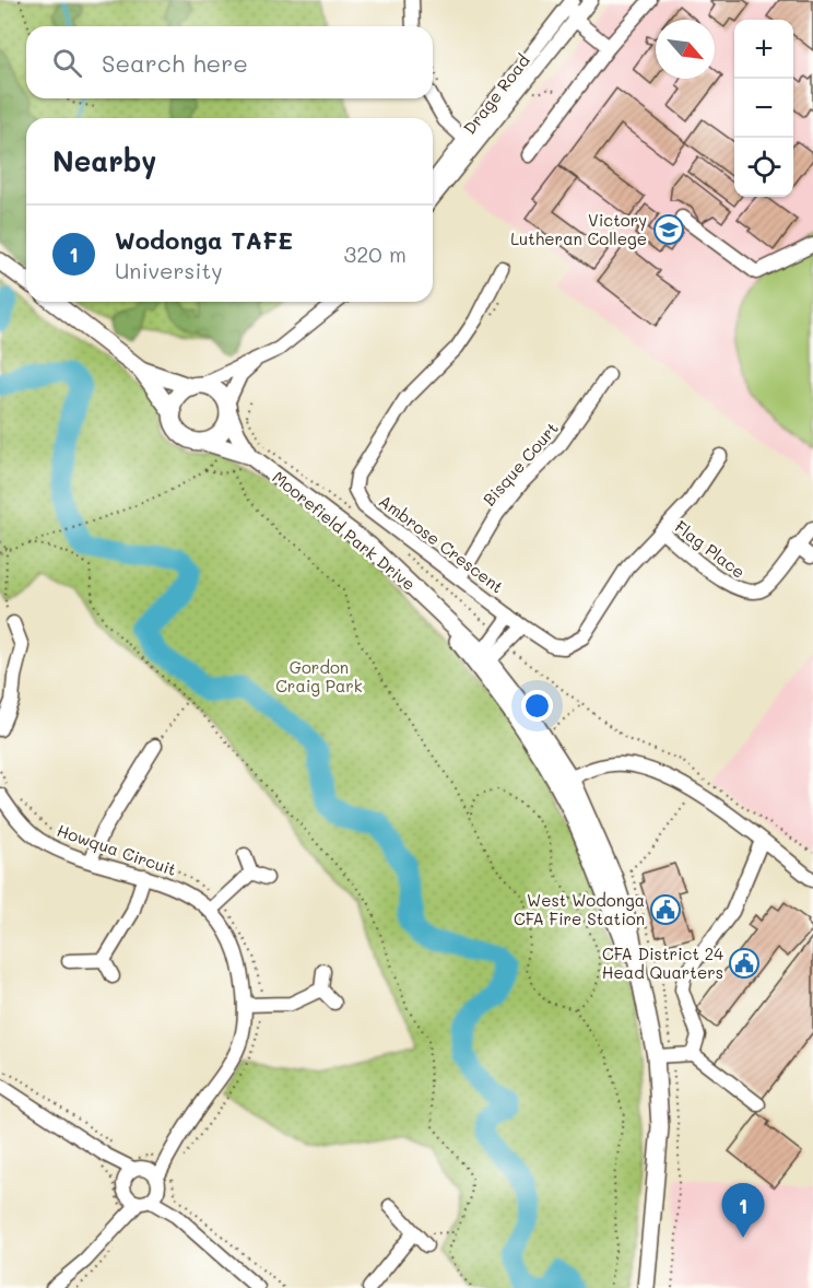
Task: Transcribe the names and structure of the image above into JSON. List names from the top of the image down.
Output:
{
  "streets": {
    "main road": ["Moorefield Park Drive"],
    "street": [
      "Drage Road",
      "Bisque Court",
      "Ambrose Crescent",
      "Flag Place",
      "Howqua Circuit"
    ]
  },
  "crossings": [
    ["Bisque Court", "Ambrose Crescent"],
    ["Moorefield Park Drive", "Ambrose Crescent"],
    ["Ambrose Crescent", "Flag Place"]
  ],
  "parks": ["Gordon Craig Park"],
  "places": {
    "school or university": ["Victory Lutheran College"],
    "public building": ["West Wodonga CFA Fire Station", "CFA District 24 Head Quarters"]
  },
  "north": "bottom right",
  "page": {
    "map_buttons": ["+", "−"],
    "search": "Search here",
    "heading": "Nearby",
    "list": [
      {
        "mark": "1",
        "name": "Wodonga TAFE",
        "note": "University",
        "value": "320 m"
      }
    ],
    "pins": "1"
  }
}
